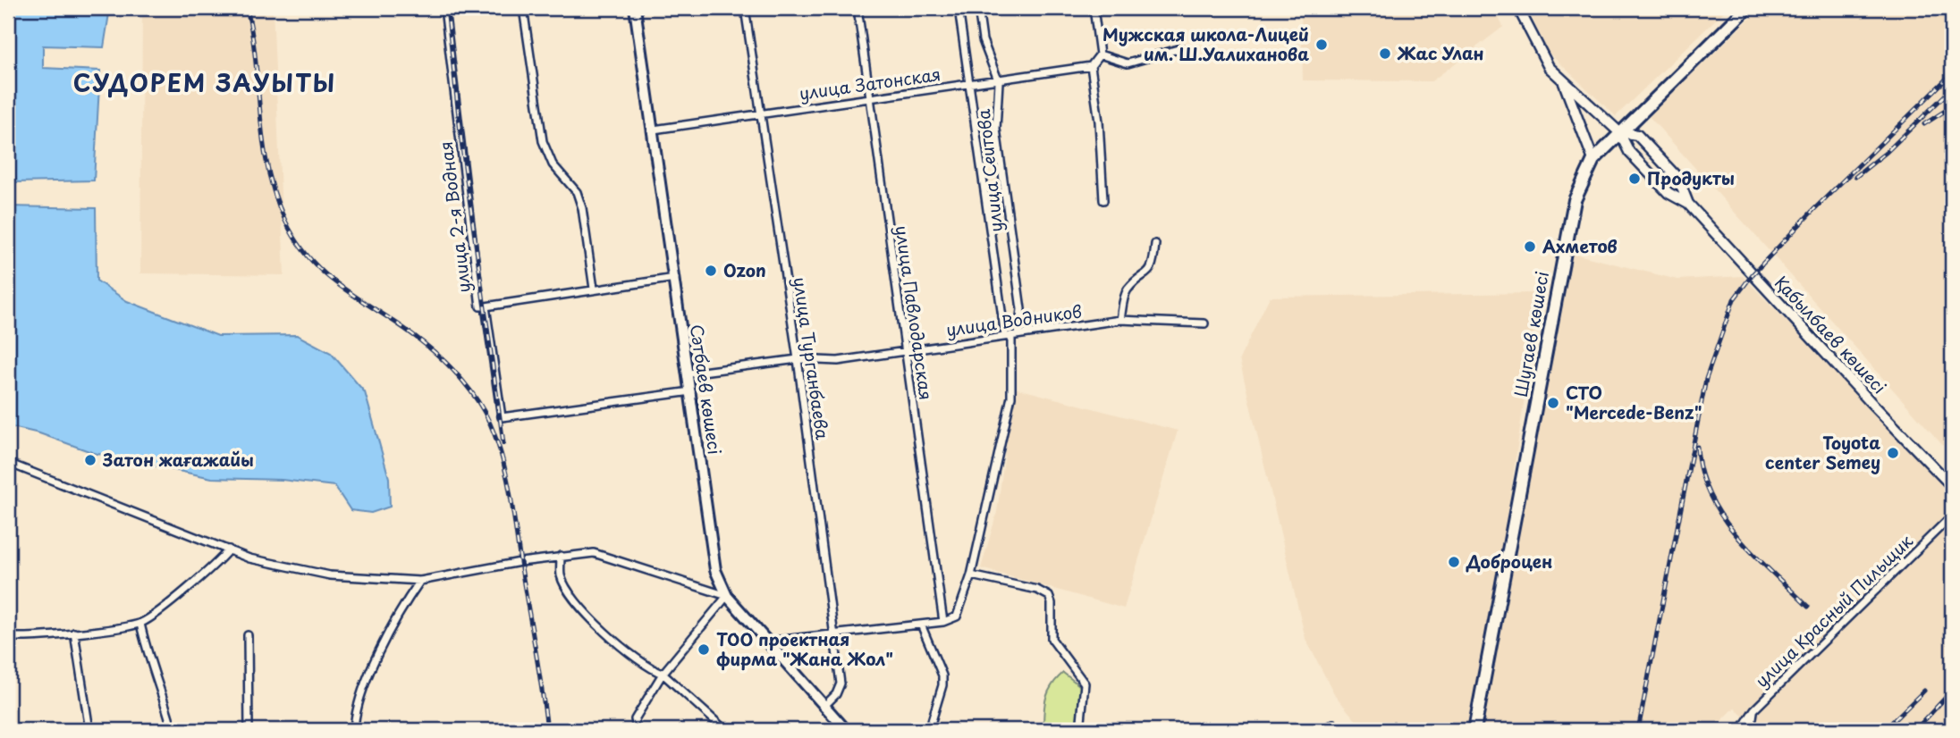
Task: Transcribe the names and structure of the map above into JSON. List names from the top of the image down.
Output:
{
  "streets": {
    "highway": ["Шугаев көшесі"],
    "main road": ["Қабылбаев көшесі", "Сәтбаев көшесі"],
    "street": [
      "улица Затонская",
      "улица Сеитова",
      "улица 2-я Водная",
      "улица Павлодарская",
      "улица Водников",
      "улица Турганбаева",
      "улица Красный Пильщик"
    ]
  },
  "crossings": [
    ["улица Затонская", "улица Сеитова"],
    ["улица Затонская", "улица Павлодарская"],
    ["улица Затонская", "улица Турганбаева"],
    ["улица Затонская", "Сәтбаев көшесі"],
    ["улица Сеитова", "улица Павлодарская"],
    ["улица Сеитова", "улица Водников"],
    ["улица 2-я Водная", "Сәтбаев көшесі"],
    ["улица Павлодарская", "улица Водников"],
    ["улица Водников", "улица Турганбаева"],
    ["улица Водников", "Сәтбаев көшесі"],
    ["Шугаев көшесі", "Қабылбаев көшесі"],
    ["улица Турганбаева", "Сәтбаев көшесі"]
  ],
  "districts": ["СУДОРЕМ ЗАУЫТЫ"],
  "places": [
    "Мужская школа-Лицей им. Ш.Уалиханова",
    "Жас Улан",
    "Продукты",
    "Ахметов",
    "Ozon",
    "СТО \"Mercede-Benz\"",
    "Toyota center Semey",
    "Затон жағажайы",
    "Доброцен",
    "ТОО проектная фирма \"Жана Жол\""
  ]
}
